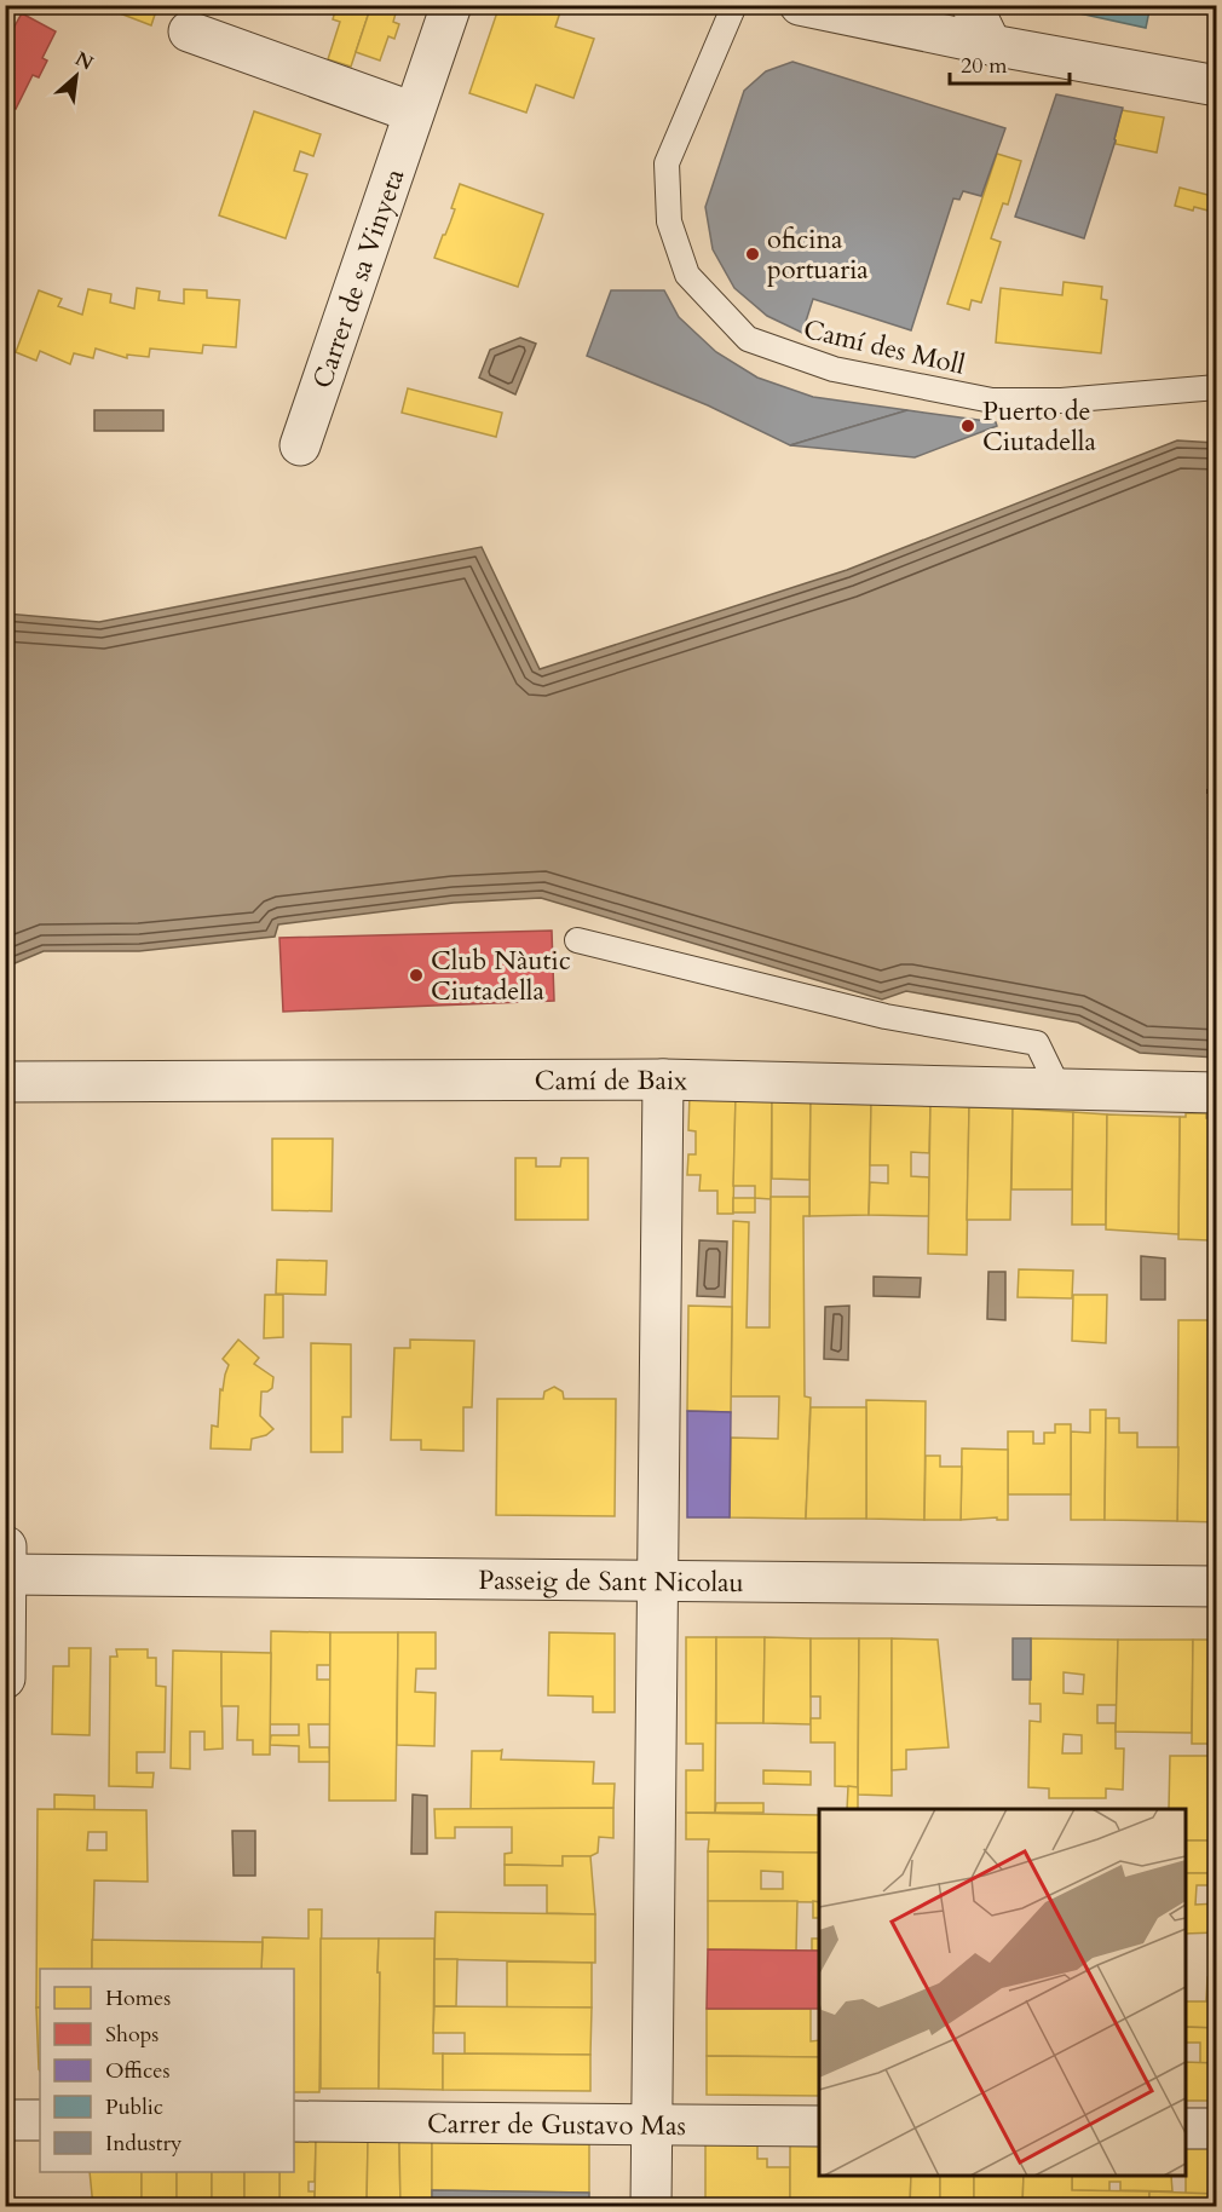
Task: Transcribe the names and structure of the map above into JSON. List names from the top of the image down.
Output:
{
  "streets": {
    "street": [
      "Carrer de sa Vinyeta",
      "Camí de Baix",
      "Passeig de Sant Nicolau",
      "Carrer de Gustavo Mas"
    ],
    "lane": ["Camí des Moll"]
  },
  "places": ["oficina portuaria", "Puerto de Ciutadella", "Club Nàutic Ciutadella"],
  "legend": [
    "Homes",
    "Shops",
    "Offices",
    "Public",
    "Industry"
  ],
  "scale_bar": "20 m",
  "north": "top right"
}
